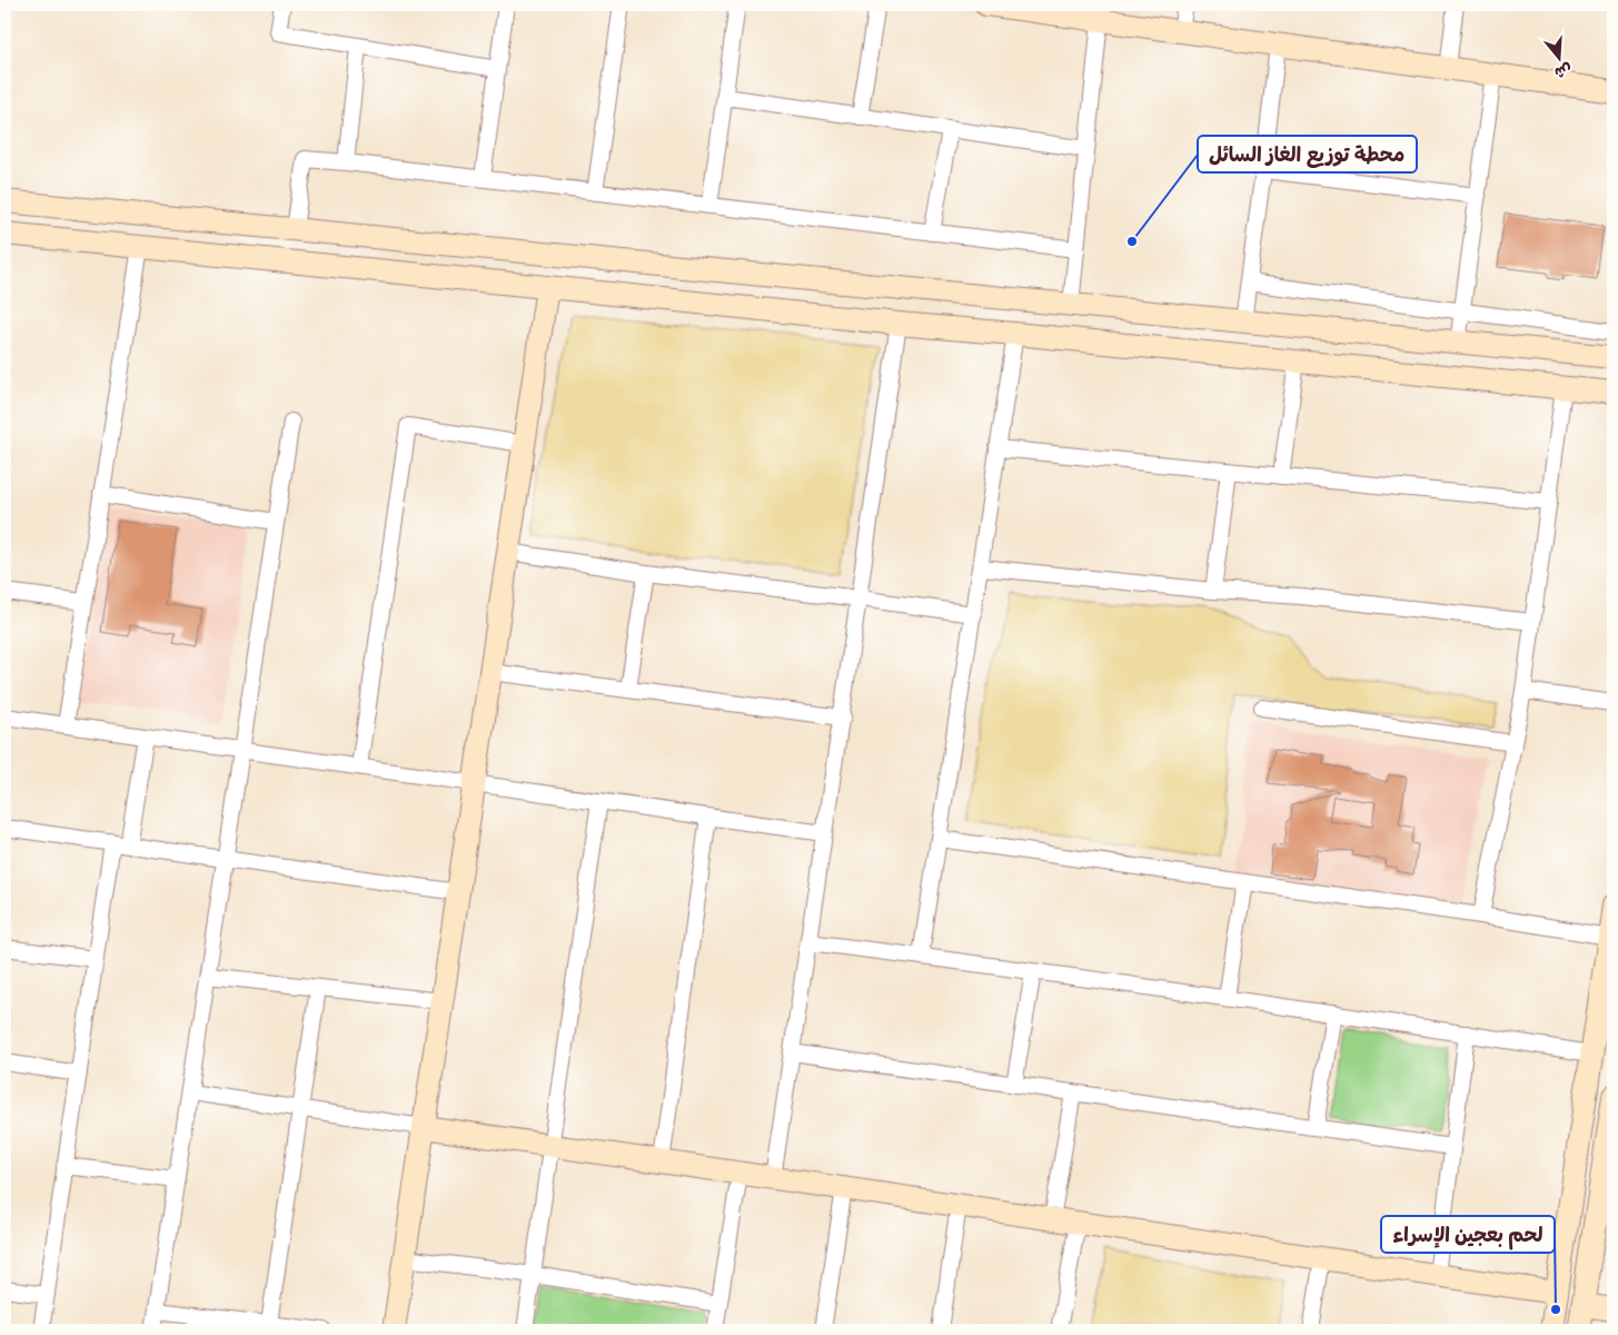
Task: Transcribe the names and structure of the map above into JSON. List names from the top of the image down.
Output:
{
  "places": ["محطة توزيع الغاز السائل", "لحم بعجين الإسراء"],
  "north": "bottom"
}
